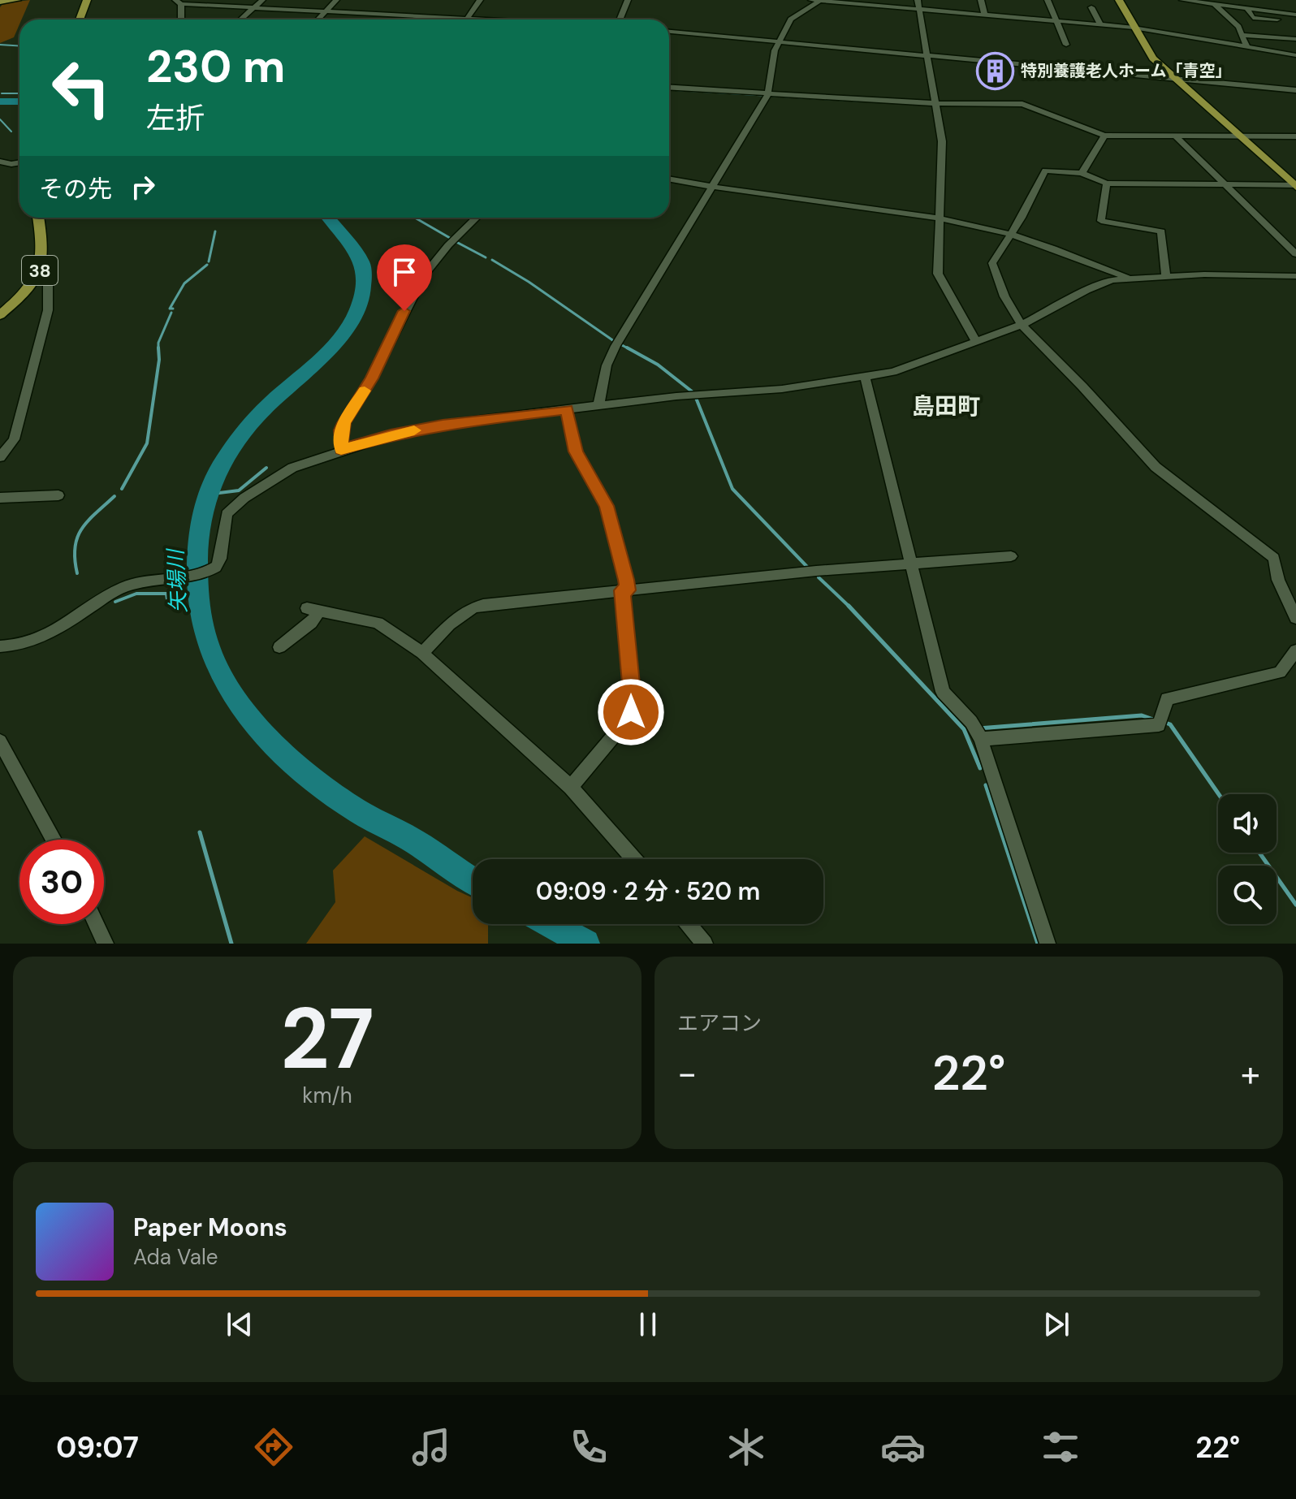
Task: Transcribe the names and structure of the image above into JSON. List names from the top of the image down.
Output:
{
  "streets": {
    "main road": ["38"]
  },
  "districts": ["島田町"],
  "water": ["矢場川"],
  "places": {
    "building": ["特別養護老人ホーム「青空」"]
  },
  "page": {
    "turn": ["230 m", "左折"],
    "then": "その先",
    "limit": "30",
    "trip": "09:09 · 2 分 · 520 m",
    "tile": [
      ["27", "km/h"],
      "エアコン"
    ],
    "heat": ["−", "22°", "+"],
    "song": ["Paper Moons", "Ada Vale"],
    "tabs": ["09:07", "22°"]
  }
}
